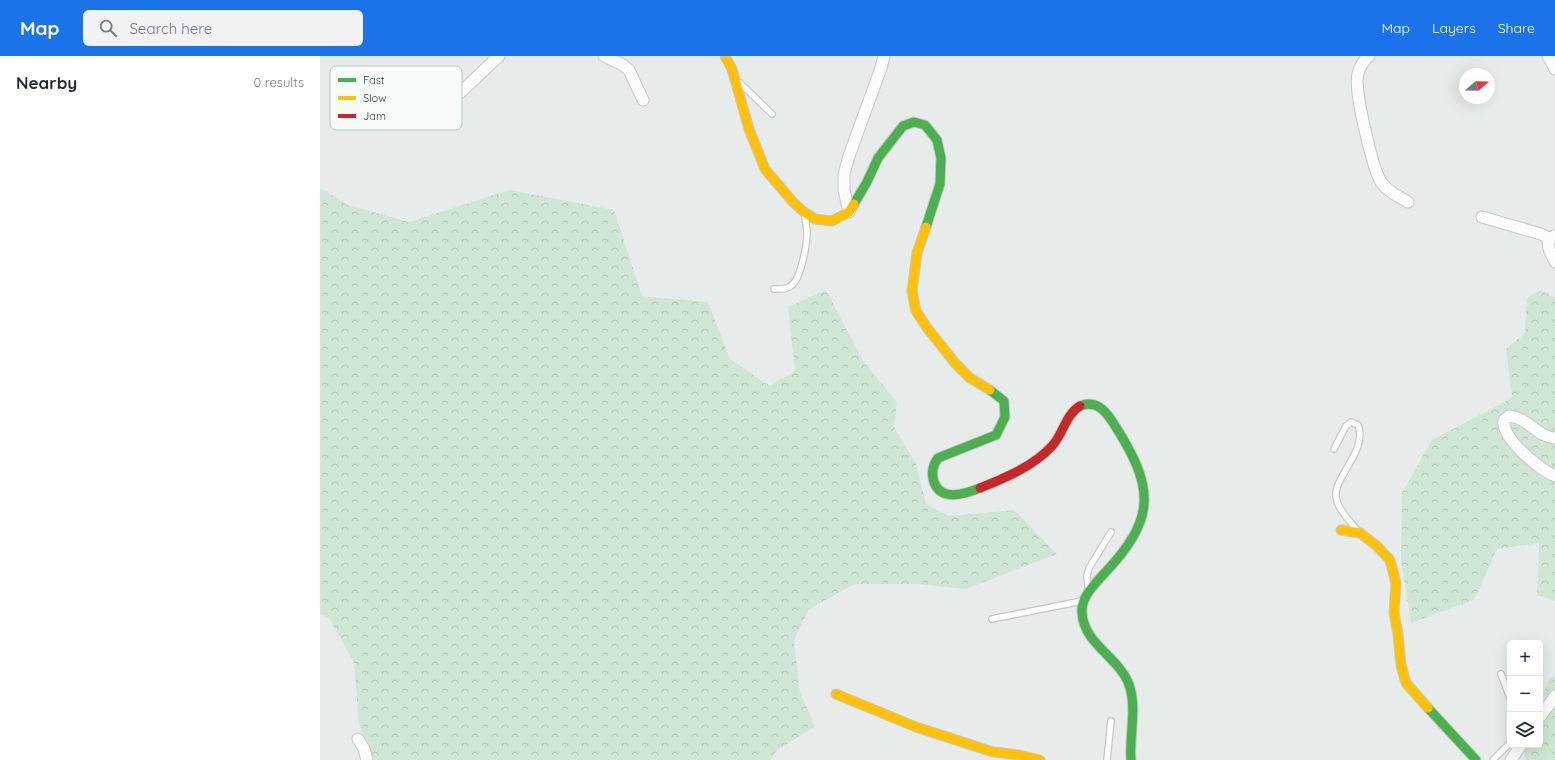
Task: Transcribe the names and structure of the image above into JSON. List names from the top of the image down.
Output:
{
  "legend": ["Fast", "Slow", "Jam"],
  "north": "right",
  "page": {
    "header": "Map",
    "search": "Search here",
    "nav": ["Map", "Layers", "Share"],
    "heading": ["Nearby", "0 results"],
    "map_buttons": ["+", "−"]
  }
}
